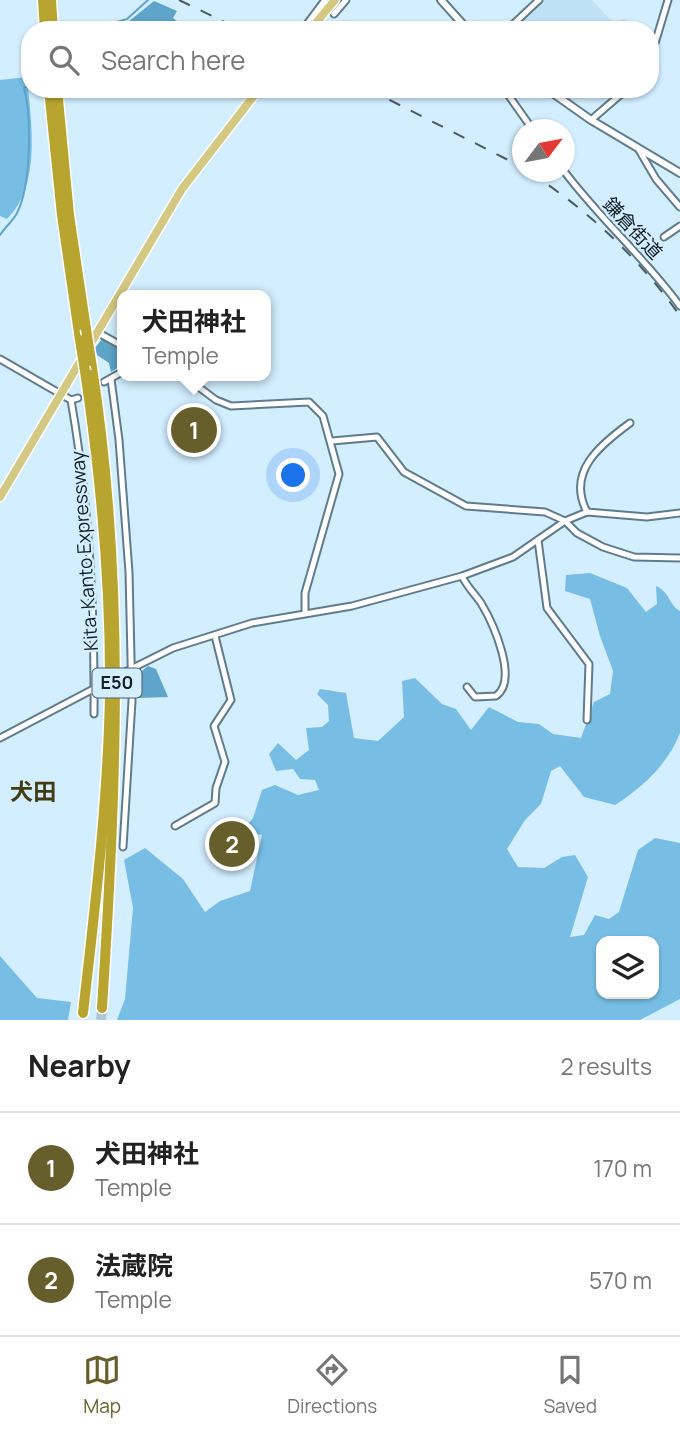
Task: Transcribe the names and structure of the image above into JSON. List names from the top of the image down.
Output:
{
  "streets": {
    "highway": ["Kita-Kanto Expressway", "E50"],
    "street": ["鎌倉街道"]
  },
  "districts": ["犬田"],
  "north": "top right",
  "page": {
    "search": "Search here",
    "popup": ["犬田神社", "Temple"],
    "pins": ["1", "2"],
    "heading": ["Nearby", "2 results"],
    "list": [
      {
        "mark": "1",
        "name": "犬田神社",
        "note": "Temple",
        "value": "170 m"
      },
      {
        "mark": "2",
        "name": "法蔵院",
        "note": "Temple",
        "value": "570 m"
      }
    ],
    "nav": ["Map", "Directions", "Saved"]
  }
}
